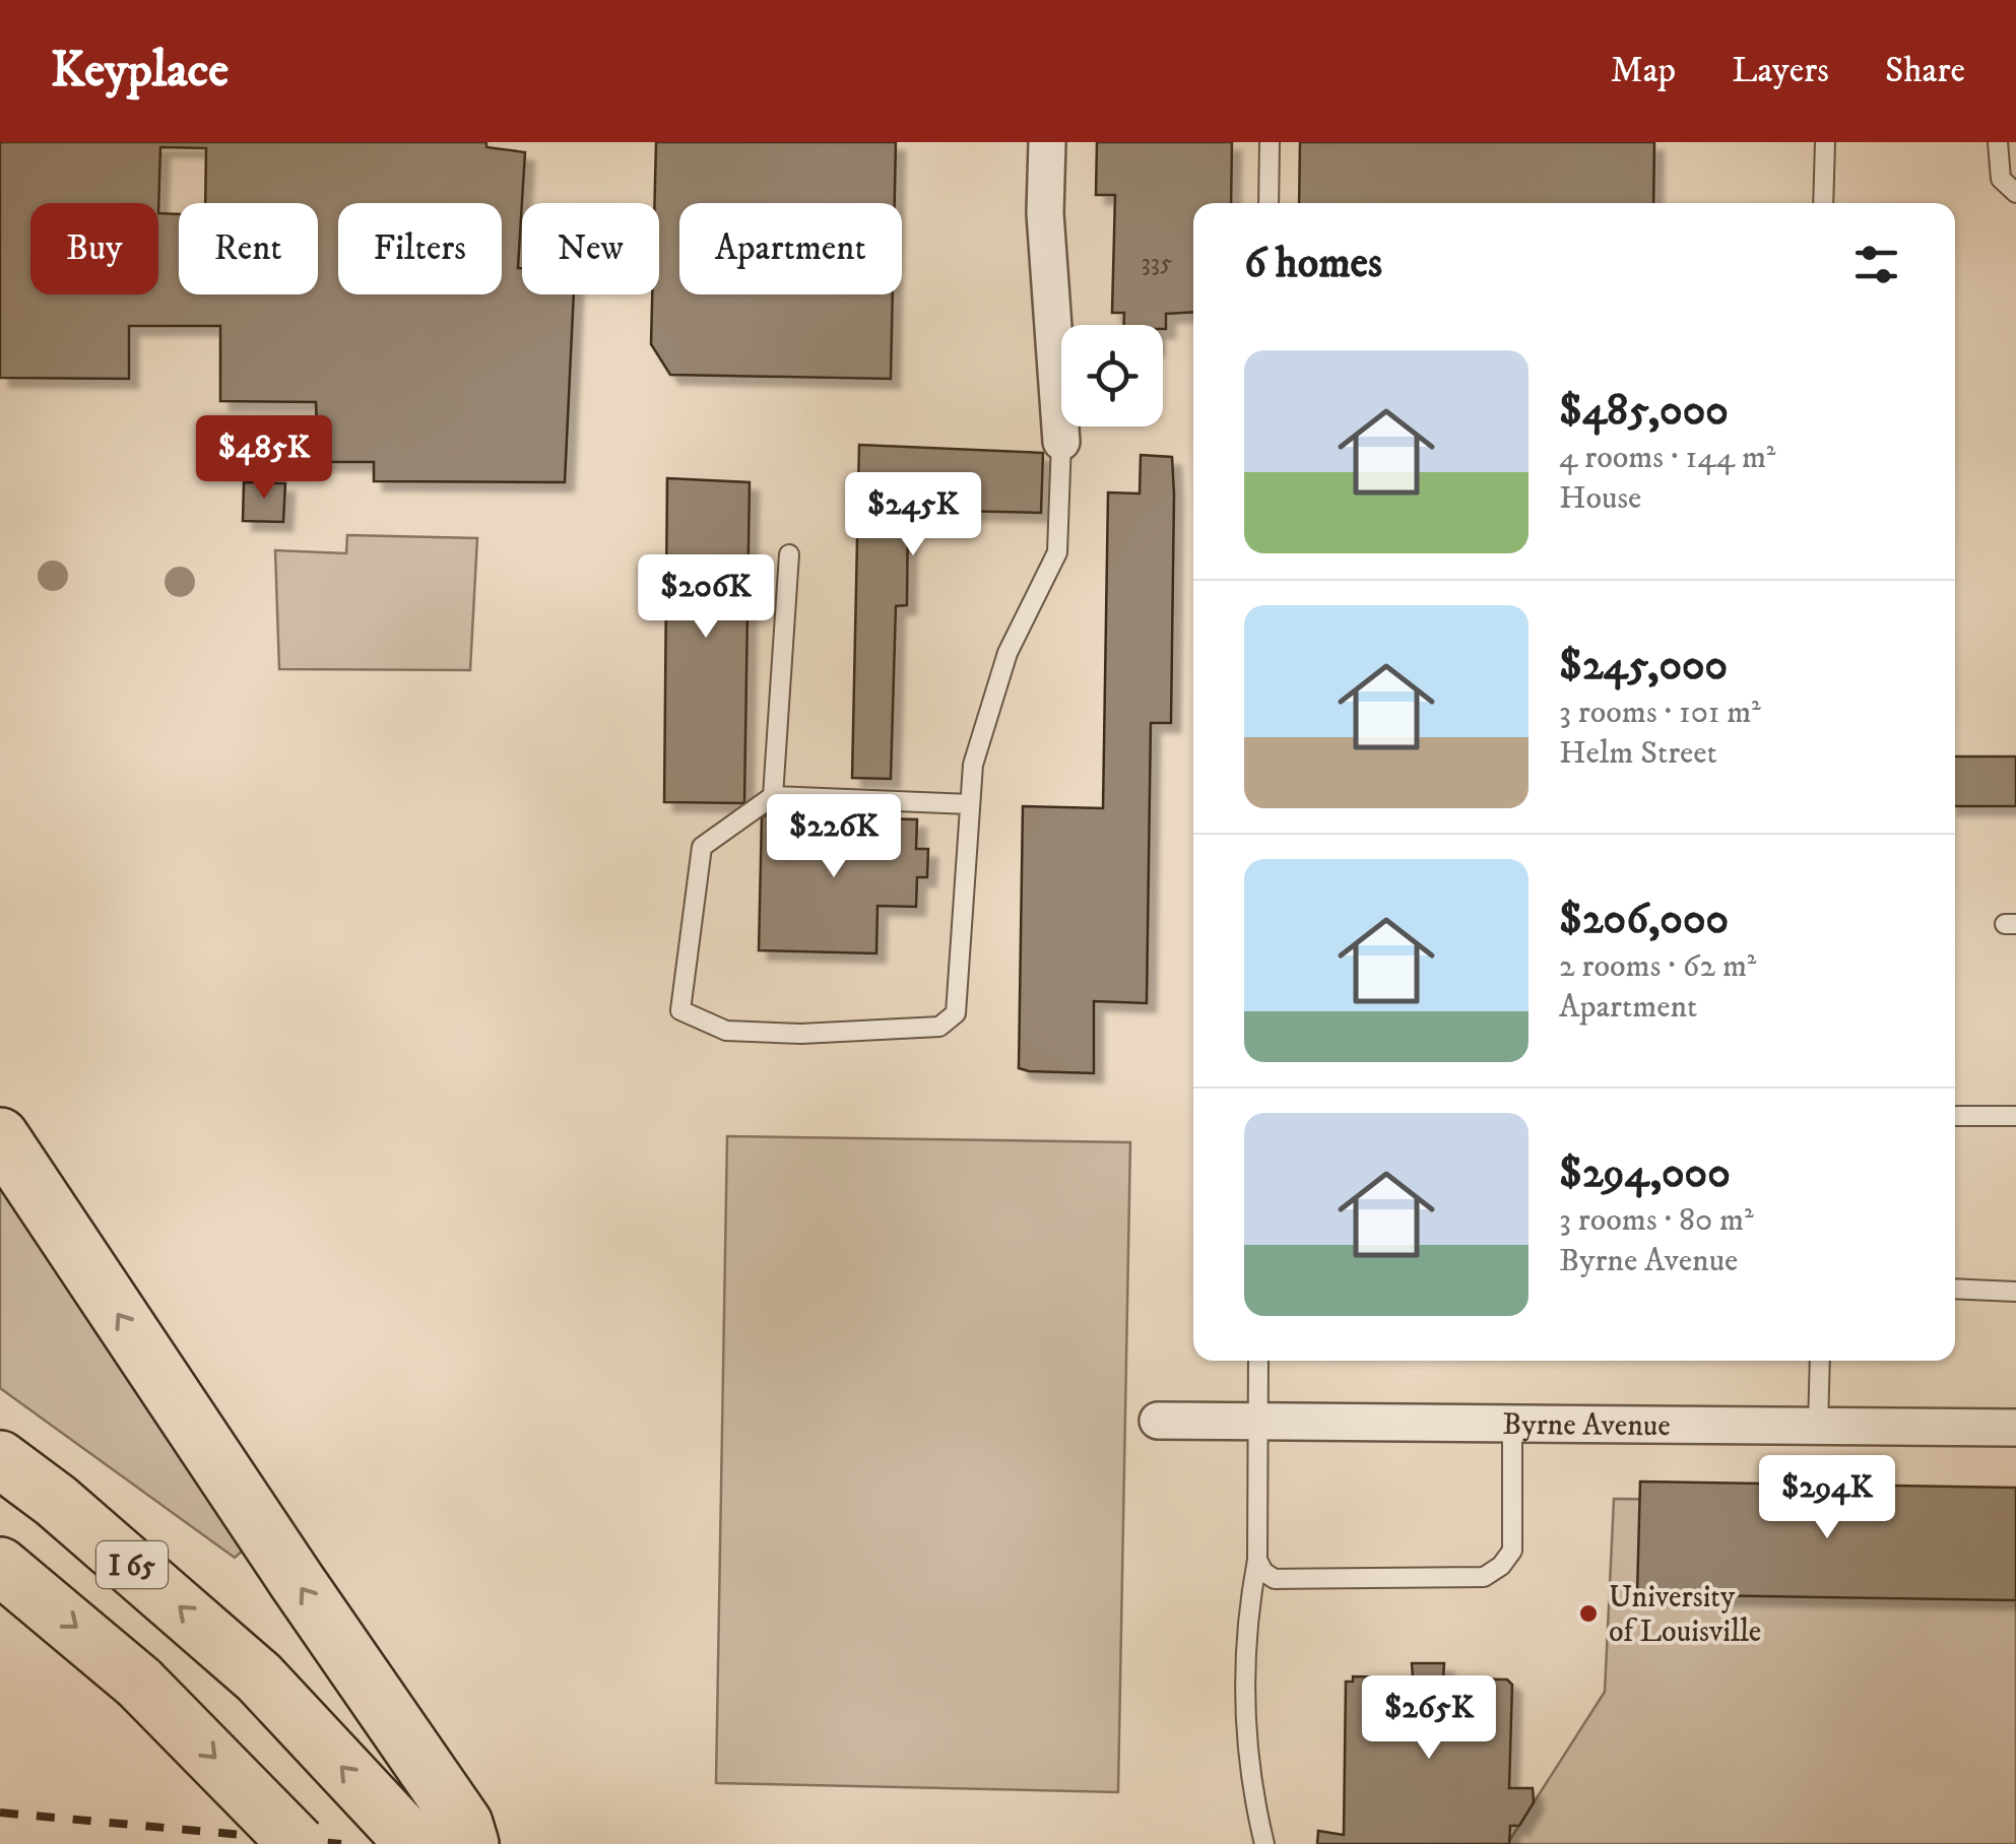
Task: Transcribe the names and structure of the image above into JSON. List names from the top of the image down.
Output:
{
  "streets": {
    "highway": ["I 65"],
    "street": ["Byrne Avenue"]
  },
  "places": ["University of Louisville"],
  "house_numbers": ["335"],
  "page": {
    "header": "Keyplace",
    "nav": ["Map", "Layers", "Share"],
    "chip": [
      "Buy",
      "Rent",
      "Filters",
      "New",
      "Apartment"
    ],
    "heading": "6 homes",
    "list": [
      {
        "name": "$485,000",
        "note": "4 rooms · 144 m² · House"
      },
      {
        "name": "$245,000",
        "note": "3 rooms · 101 m² · Helm Street"
      },
      {
        "name": "$206,000",
        "note": "2 rooms · 62 m² · Apartment"
      },
      {
        "name": "$294,000",
        "note": "3 rooms · 80 m² · Byrne Avenue"
      }
    ],
    "price": [
      "$485K",
      "$245K",
      "$206K",
      "$226K",
      "$294K",
      "$265K"
    ]
  }
}
